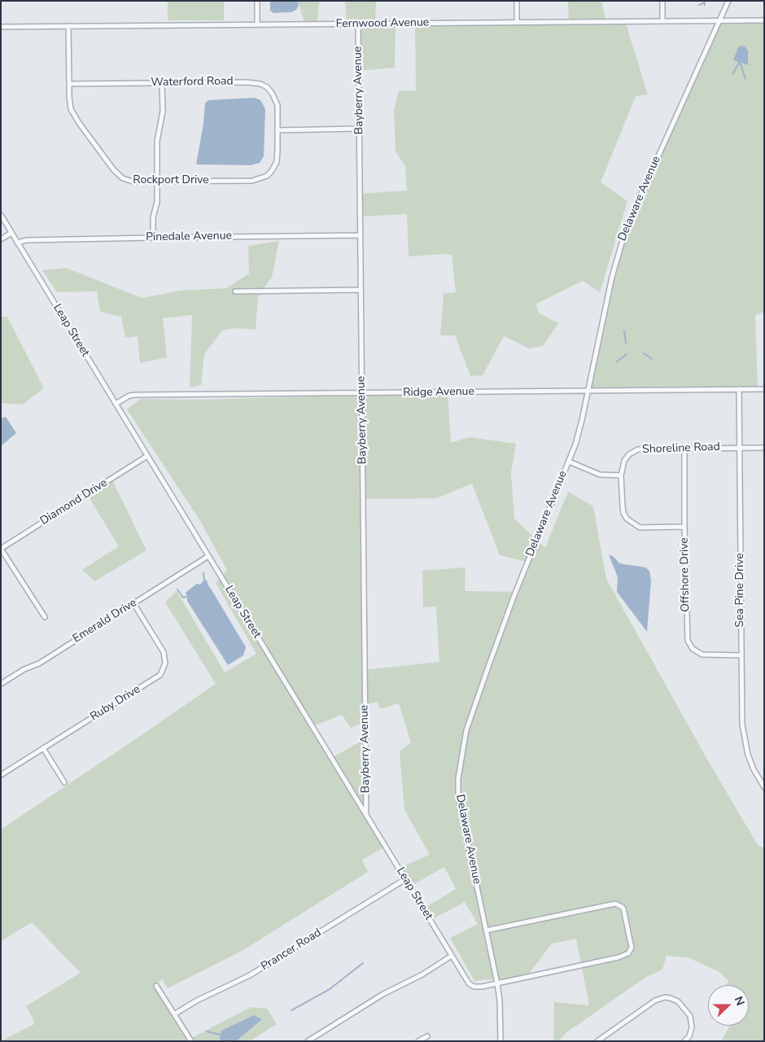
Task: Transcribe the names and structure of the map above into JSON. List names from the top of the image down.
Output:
{
  "streets": {
    "street": [
      "Fernwood Avenue",
      "Waterford Road",
      "Bayberry Avenue",
      "Rockport Drive",
      "Delaware Avenue",
      "Pinedale Avenue",
      "Leap Street",
      "Ridge Avenue",
      "Shoreline Road",
      "Diamond Drive",
      "Offshore Drive",
      "Sea Pine Drive",
      "Emerald Drive",
      "Ruby Drive",
      "Prancer Road"
    ]
  },
  "crossings": [
    ["Fernwood Avenue", "Bayberry Avenue"],
    ["Fernwood Avenue", "Rockport Drive"],
    ["Fernwood Avenue", "Delaware Avenue"],
    ["Waterford Road", "Rockport Drive"],
    ["Bayberry Avenue", "Pinedale Avenue"],
    ["Bayberry Avenue", "Leap Street"],
    ["Bayberry Avenue", "Ridge Avenue"],
    ["Delaware Avenue", "Leap Street"],
    ["Delaware Avenue", "Ridge Avenue"],
    ["Pinedale Avenue", "Leap Street"],
    ["Leap Street", "Ridge Avenue"],
    ["Leap Street", "Diamond Drive"],
    ["Leap Street", "Emerald Drive"],
    ["Leap Street", "Prancer Road"],
    ["Ridge Avenue", "Sea Pine Drive"],
    ["Shoreline Road", "Offshore Drive"],
    ["Shoreline Road", "Sea Pine Drive"],
    ["Offshore Drive", "Sea Pine Drive"],
    ["Emerald Drive", "Ruby Drive"]
  ],
  "north": "right"
}
